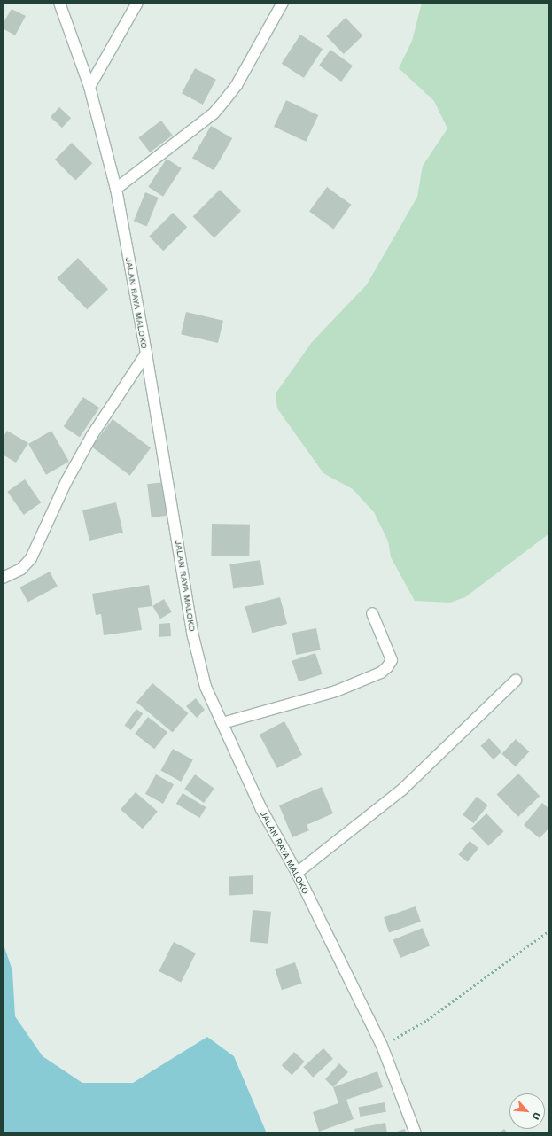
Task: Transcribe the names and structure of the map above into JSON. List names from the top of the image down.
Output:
{
  "streets": {
    "street": ["JALAN RAYA MALOKO"]
  },
  "north": "bottom right"
}
